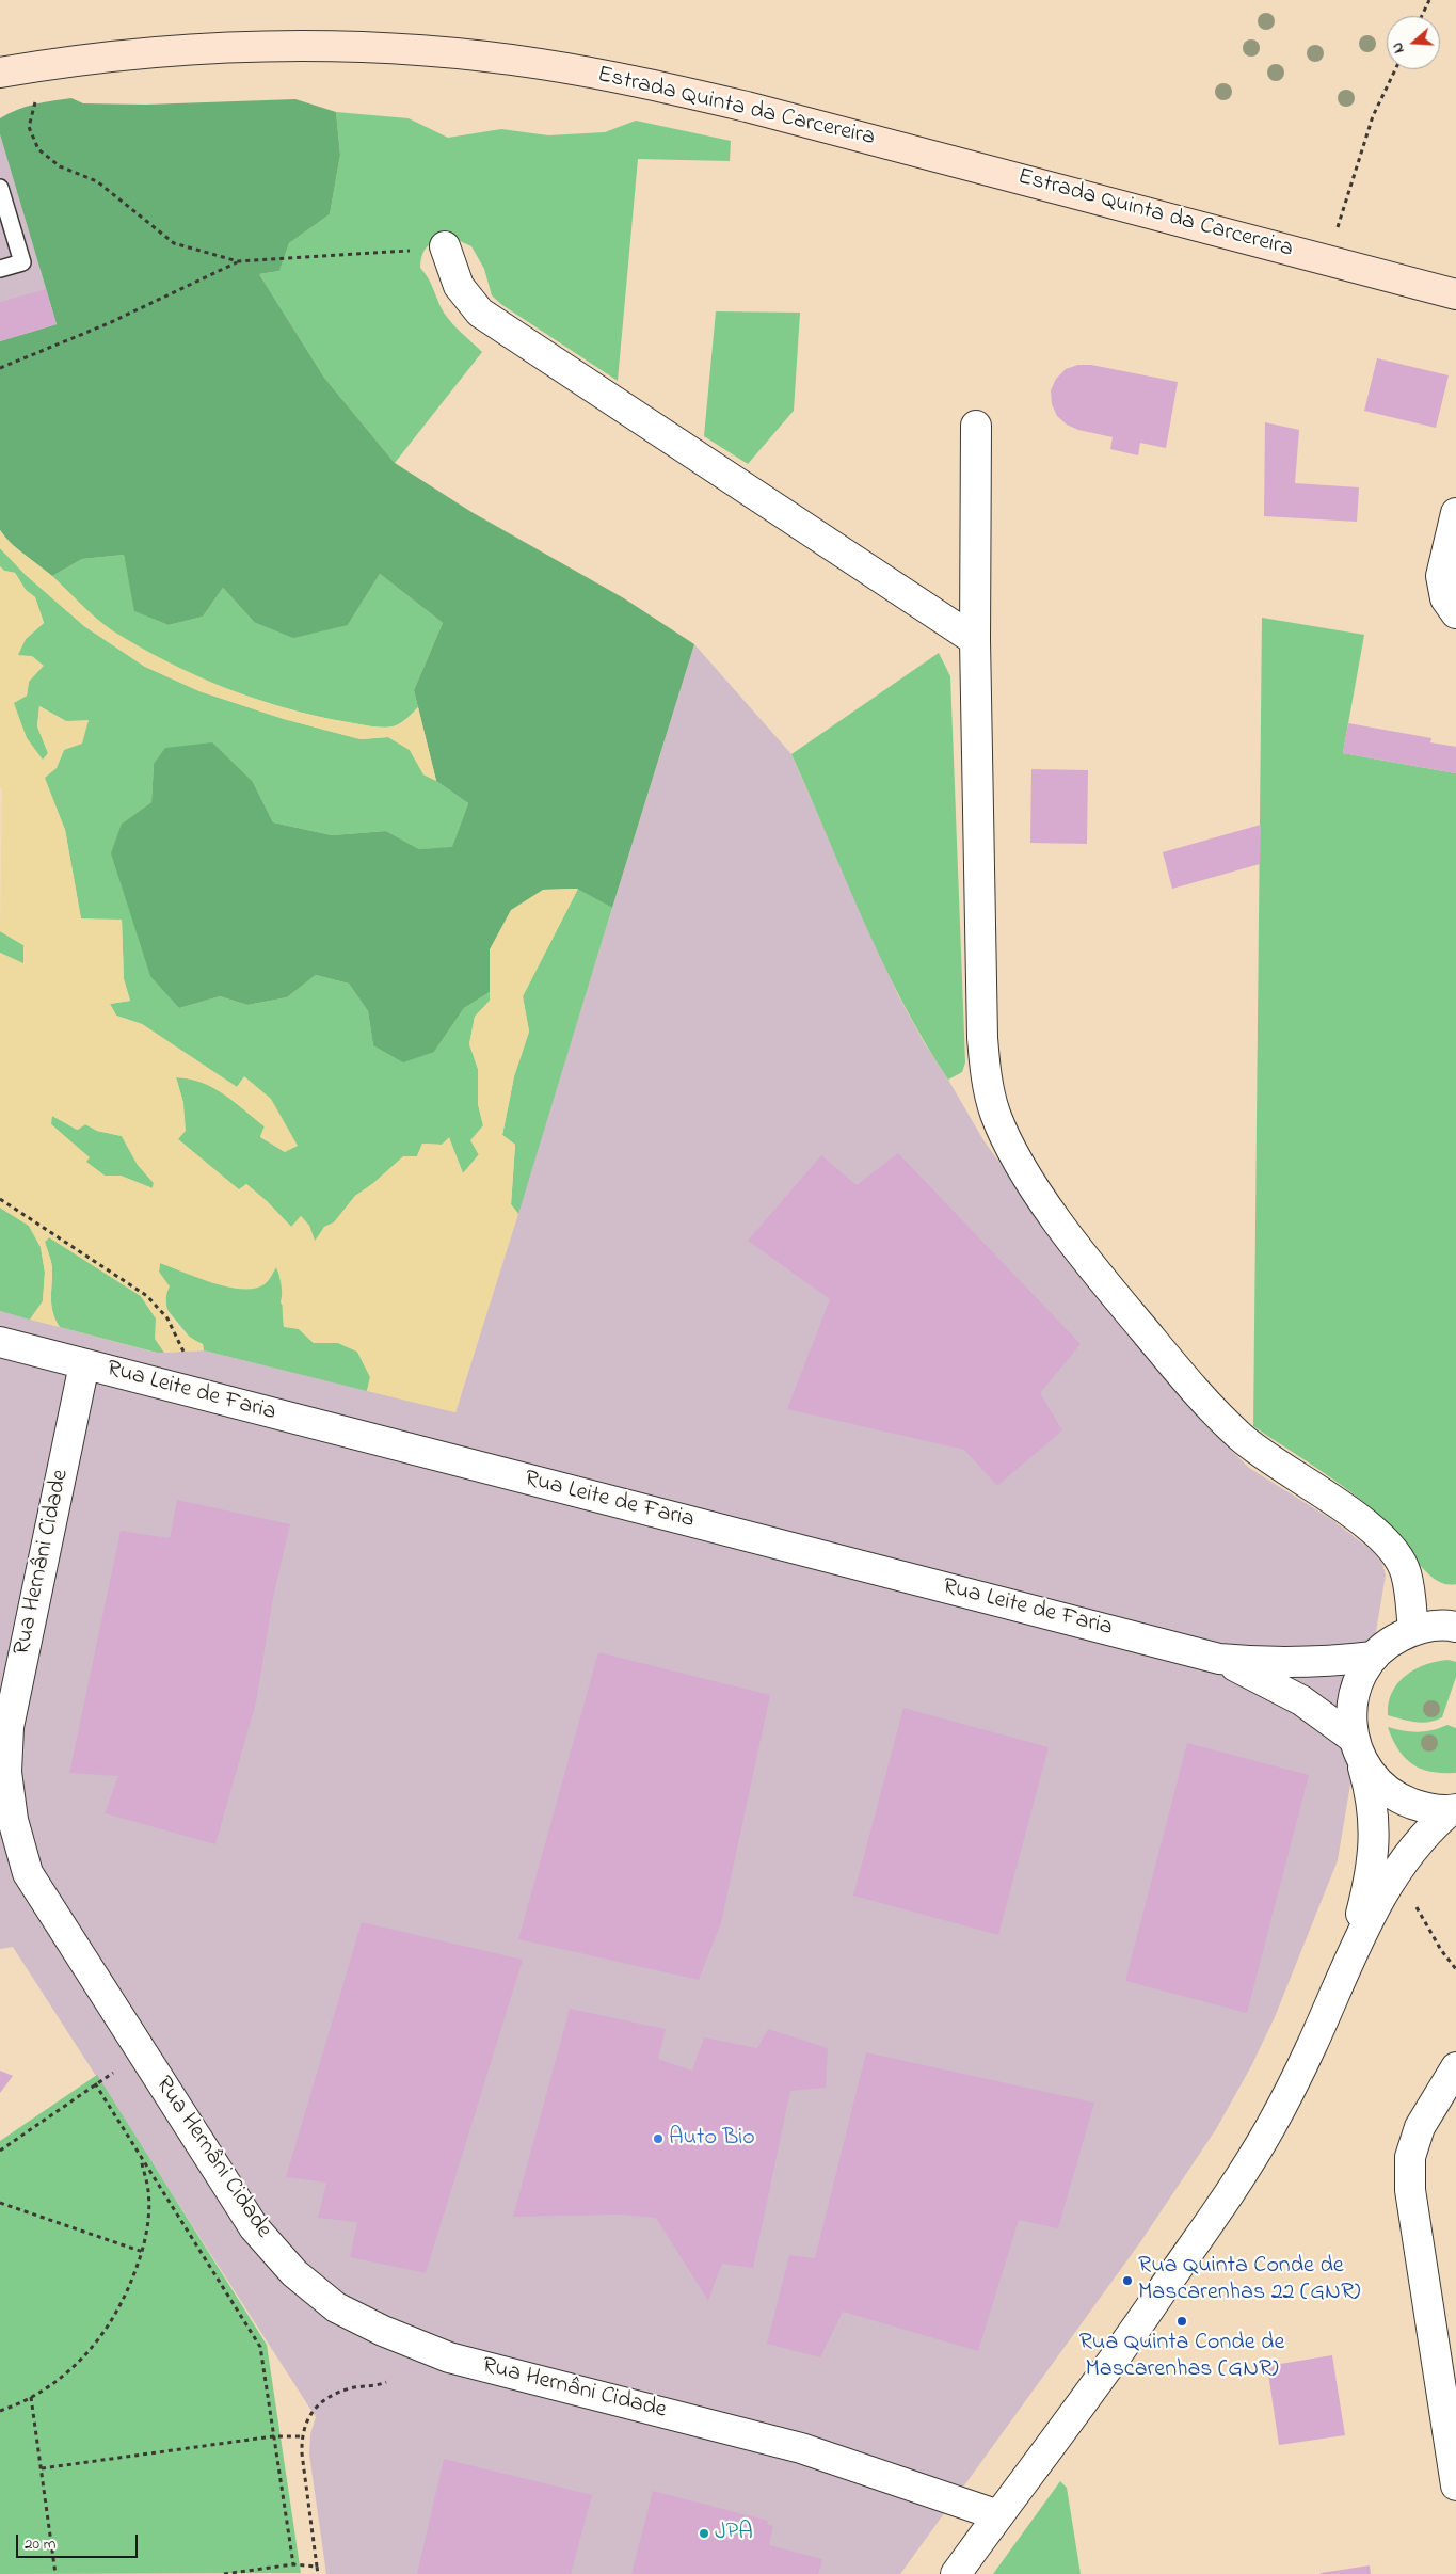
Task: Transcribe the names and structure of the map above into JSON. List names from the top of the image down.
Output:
{
  "streets": {
    "main road": ["Estrada Quinta da Carcereira"],
    "street": ["Rua Leite de Faria", "Rua Hernâni Cidade"]
  },
  "crossings": [
    ["Rua Leite de Faria", "Rua Hernâni Cidade"]
  ],
  "places": [
    "Auto Bio",
    "Rua Quinta Conde de Mascarenhas 22 (GNR)",
    "Rua Quinta Conde de Mascarenhas (GNR)",
    "JPA"
  ],
  "scale_bar": "20 m",
  "north": "left"
}
